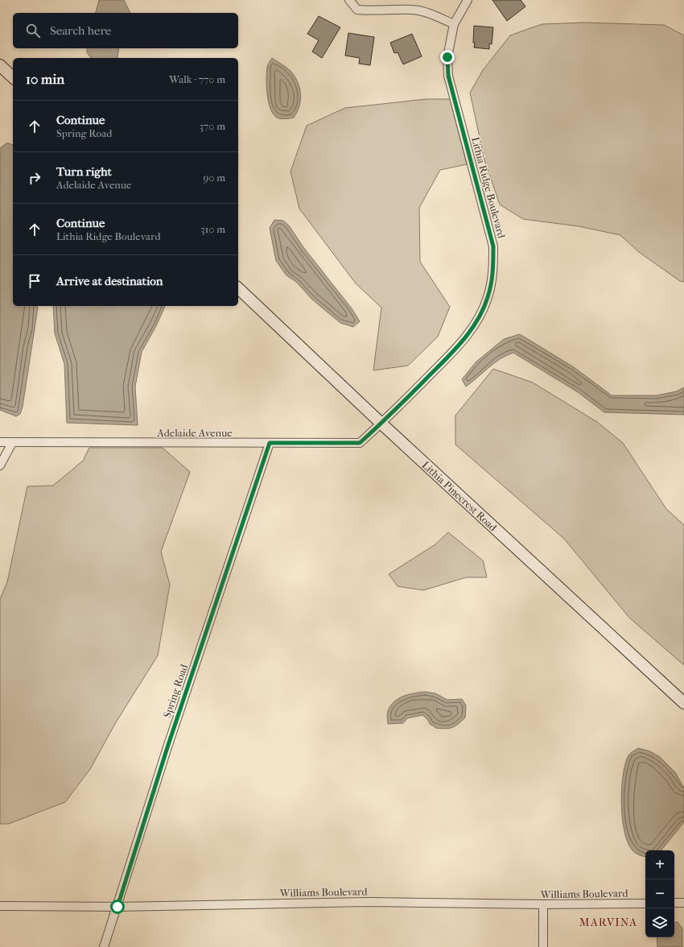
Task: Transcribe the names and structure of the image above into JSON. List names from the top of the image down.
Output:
{
  "streets": {
    "main road": ["Lithia Pinecrest Road"],
    "street": [
      "Lithia Ridge Boulevard",
      "Adelaide Avenue",
      "Spring Road",
      "Williams Boulevard"
    ]
  },
  "crossings": [
    ["Lithia Ridge Boulevard", "Adelaide Avenue"],
    ["Lithia Ridge Boulevard", "Lithia Pinecrest Road"],
    ["Adelaide Avenue", "Lithia Pinecrest Road"],
    ["Adelaide Avenue", "Spring Road"],
    ["Spring Road", "Williams Boulevard"]
  ],
  "districts": ["MARVINA"],
  "page": {
    "search": "Search here",
    "heading": ["10 min", "Walk · 770 m"],
    "list": [
      ["Continue", "Spring Road", "370 m"],
      ["Turn right", "Adelaide Avenue", "90 m"],
      ["Continue", "Lithia Ridge Boulevard", "310 m"],
      "Arrive at destination"
    ],
    "map_buttons": ["+", "−"]
  }
}
